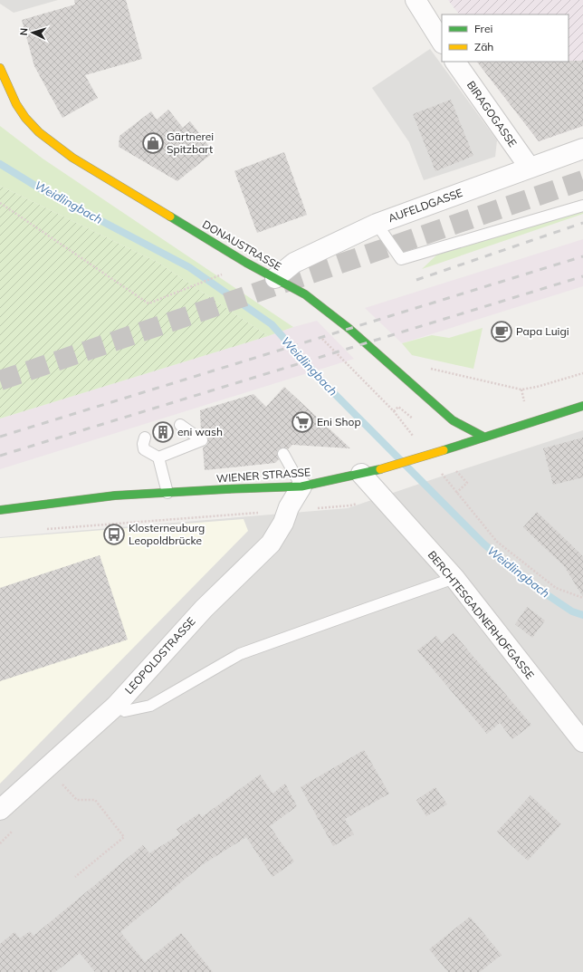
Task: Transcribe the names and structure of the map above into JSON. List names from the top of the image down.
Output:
{
  "streets": {
    "street": [
      "BIRAGOGASSE",
      "AUFELDGASSE",
      "DONAUSTRASSE",
      "WIENER STRASSE",
      "BERCHTESGADNERHOFGASSE",
      "LEOPOLDSTRASSE"
    ]
  },
  "crossings": [
    ["BIRAGOGASSE", "AUFELDGASSE"],
    ["AUFELDGASSE", "DONAUSTRASSE"],
    ["DONAUSTRASSE", "WIENER STRASSE"],
    ["WIENER STRASSE", "BERCHTESGADNERHOFGASSE"],
    ["WIENER STRASSE", "LEOPOLDSTRASSE"]
  ],
  "water": ["Weidlingbach"],
  "places": {
    "shop": ["Gärtnerei Spitzbart"],
    "cafe": ["Papa Luigi"],
    "supermarket": ["Eni Shop"],
    "building": ["eni wash"],
    "bus stop": ["Klosterneuburg Leopoldbrücke"]
  },
  "legend": ["Frei", "Zäh"],
  "north": "left"
}
